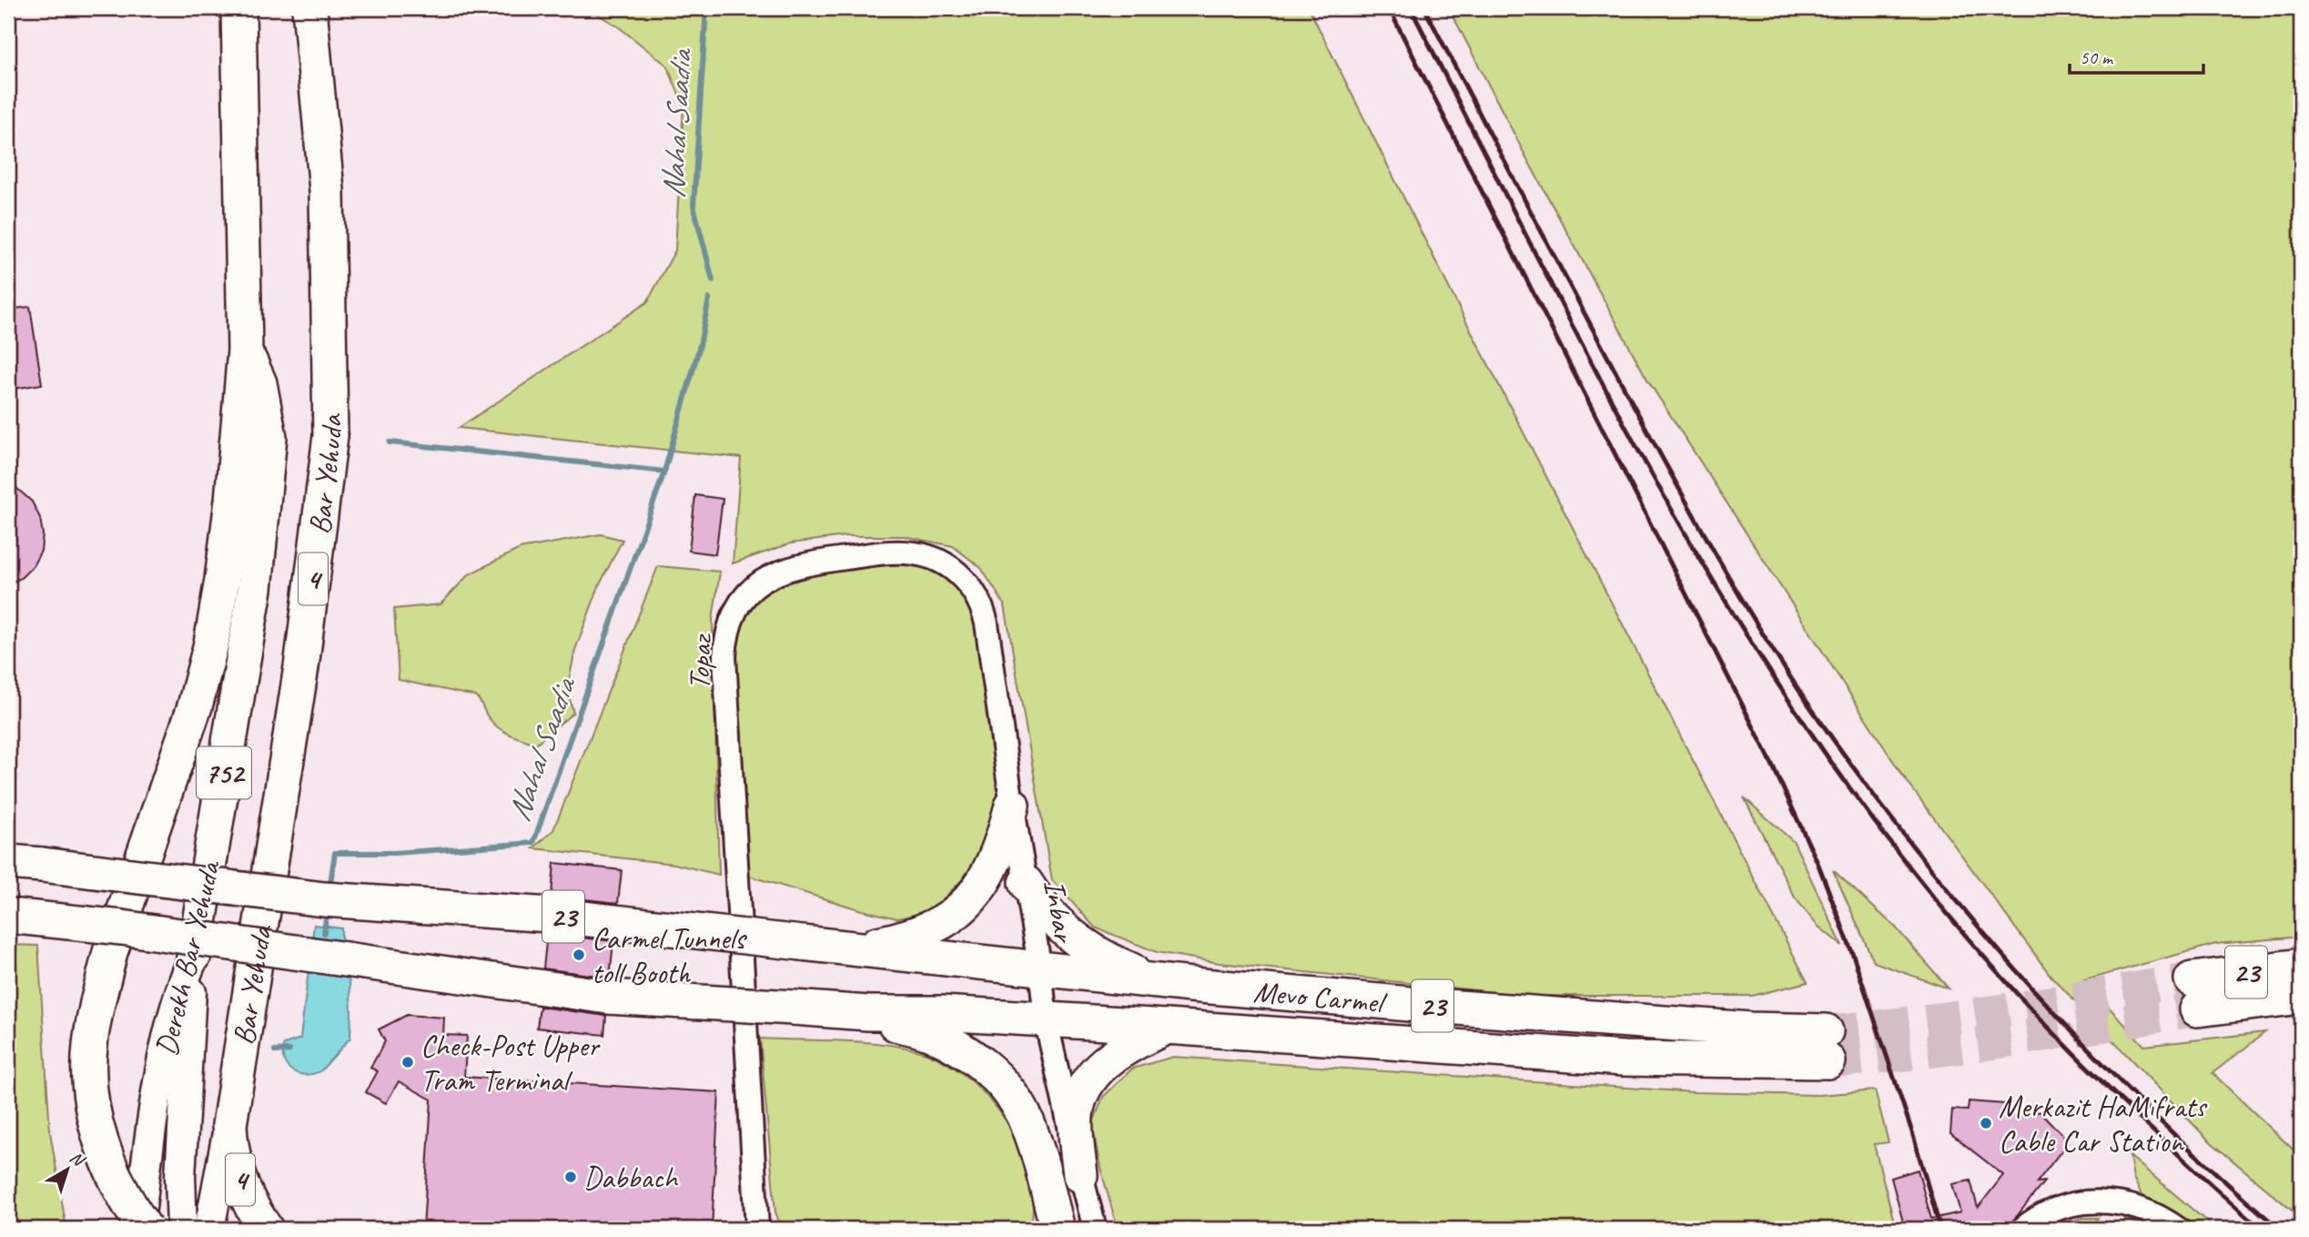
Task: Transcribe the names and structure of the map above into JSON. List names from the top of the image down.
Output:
{
  "streets": {
    "highway": [
      "Bar Yehuda",
      "4",
      "752",
      "23",
      "Derekh Bar Yehuda",
      "Mevo Carmel"
    ],
    "street": ["Topaz", "Inbar"]
  },
  "crossings": [
    ["Bar Yehuda", "4"],
    ["Topaz", "Inbar"],
    ["Inbar", "23"],
    ["Inbar", "Mevo Carmel"],
    ["23", "Mevo Carmel"]
  ],
  "water": ["Nahal Saadia"],
  "places": [
    "Carmel Tunnels toll Booth",
    "Check-Post Upper Tram Terminal",
    "Merkazit HaMifrats Cable Car Station",
    "Dabbach"
  ],
  "scale_bar": "50 m",
  "north": "top right"
}
